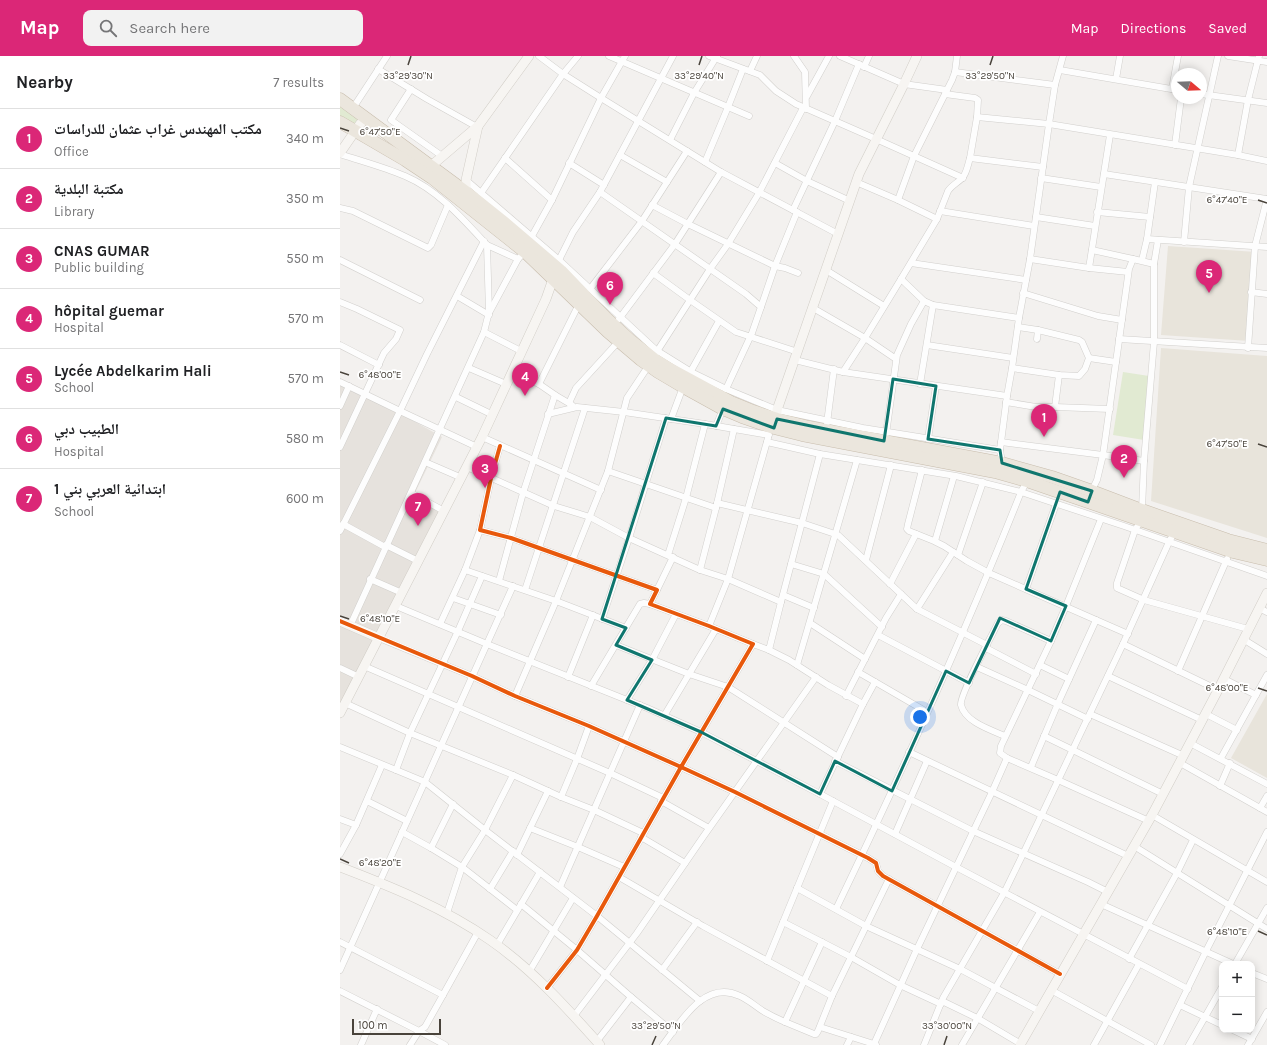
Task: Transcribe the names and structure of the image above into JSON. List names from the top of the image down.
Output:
{
  "scale_bar": "100 m",
  "north": "right",
  "page": {
    "header": "Map",
    "search": "Search here",
    "nav": ["Map", "Directions", "Saved"],
    "heading": ["Nearby", "7 results"],
    "list": [
      {
        "mark": "1",
        "name": "مكتب المهندس غراب عثمان للدراسات",
        "note": "Office",
        "value": "340 m"
      },
      {
        "mark": "2",
        "name": "مكتبة البلدية",
        "note": "Library",
        "value": "350 m"
      },
      {
        "mark": "3",
        "name": "CNAS GUMAR",
        "note": "Public building",
        "value": "550 m"
      },
      {
        "mark": "4",
        "name": "hôpital guemar",
        "note": "Hospital",
        "value": "570 m"
      },
      {
        "mark": "5",
        "name": "Lycée Abdelkarim Hali",
        "note": "School",
        "value": "570 m"
      },
      {
        "mark": "6",
        "name": "الطبيب دبي",
        "note": "Hospital",
        "value": "580 m"
      },
      {
        "mark": "7",
        "name": "ابتدائية العربي بني 1",
        "note": "School",
        "value": "600 m"
      }
    ],
    "pins": [
      "5",
      "6",
      "4",
      "1",
      "2",
      "3",
      "7"
    ],
    "map_buttons": ["+", "−"],
    "scale": "100 m"
  },
  "coordinates": [
    "33°29'30\"N",
    "33°29'40\"N",
    "33°29'50\"N",
    "6°47'50\"E",
    "6°47'40\"E",
    "6°48'00\"E",
    "6°48'10\"E",
    "6°48'20\"E",
    "33°30'00\"N"
  ]
}
